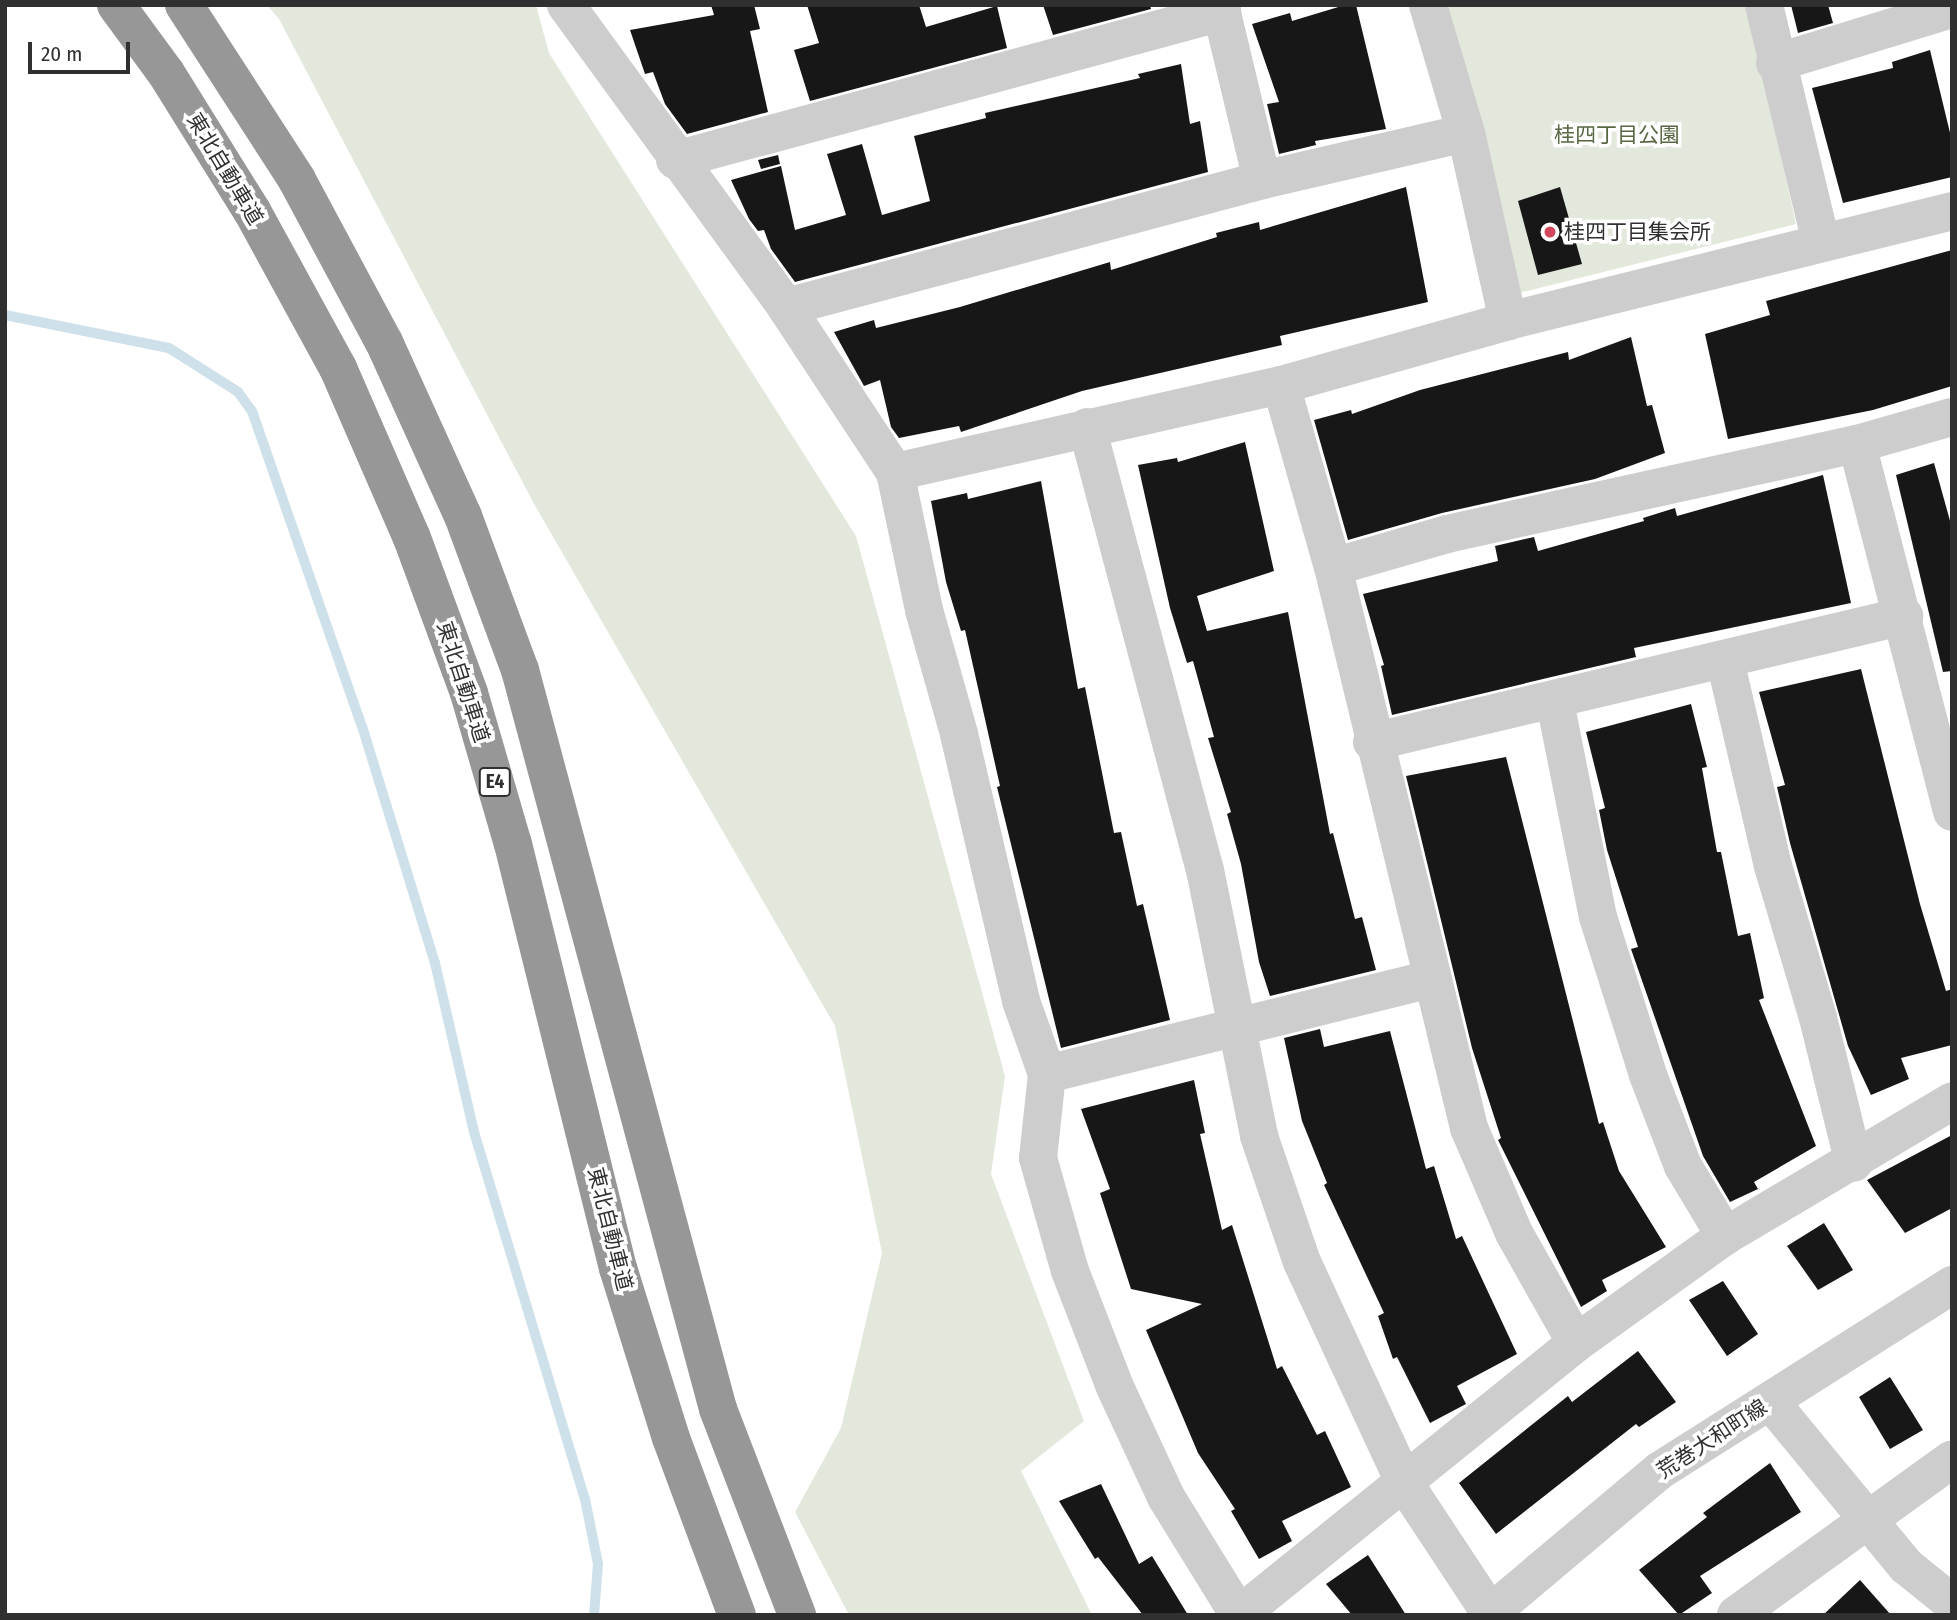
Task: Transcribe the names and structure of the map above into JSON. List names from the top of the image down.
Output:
{
  "streets": {
    "highway": ["東北自動車道", "E4"],
    "street": ["荒巻大和町線"]
  },
  "parks": ["桂四丁目公園"],
  "places": ["桂四丁目集会所"],
  "scale_bar": "20 m"
}
